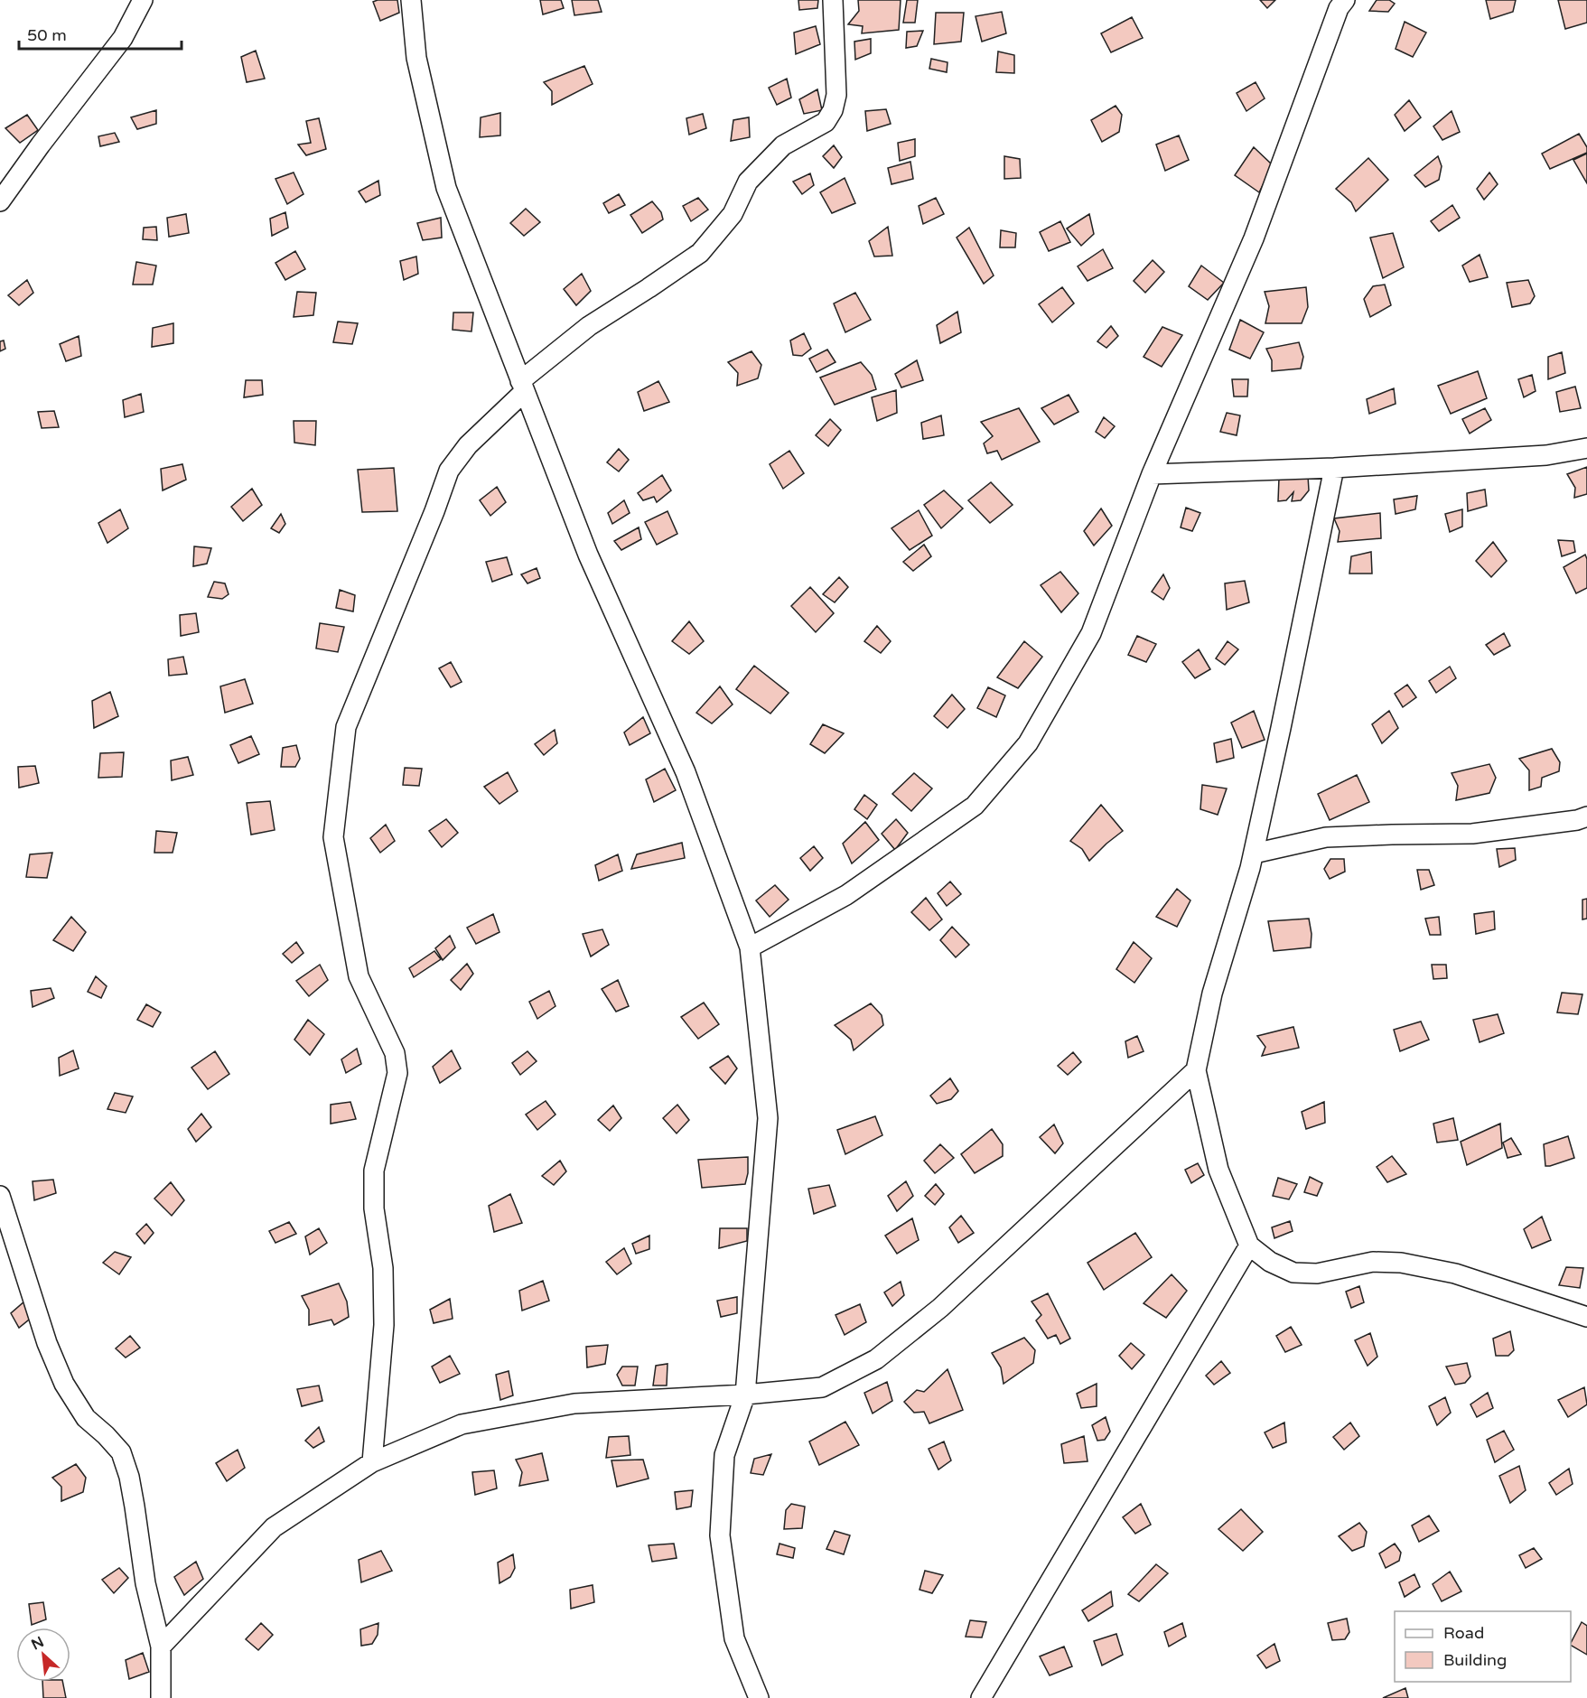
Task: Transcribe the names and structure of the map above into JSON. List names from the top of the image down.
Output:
{
  "legend": ["Road", "Building"],
  "scale_bar": "50 m",
  "north": "top left"
}
